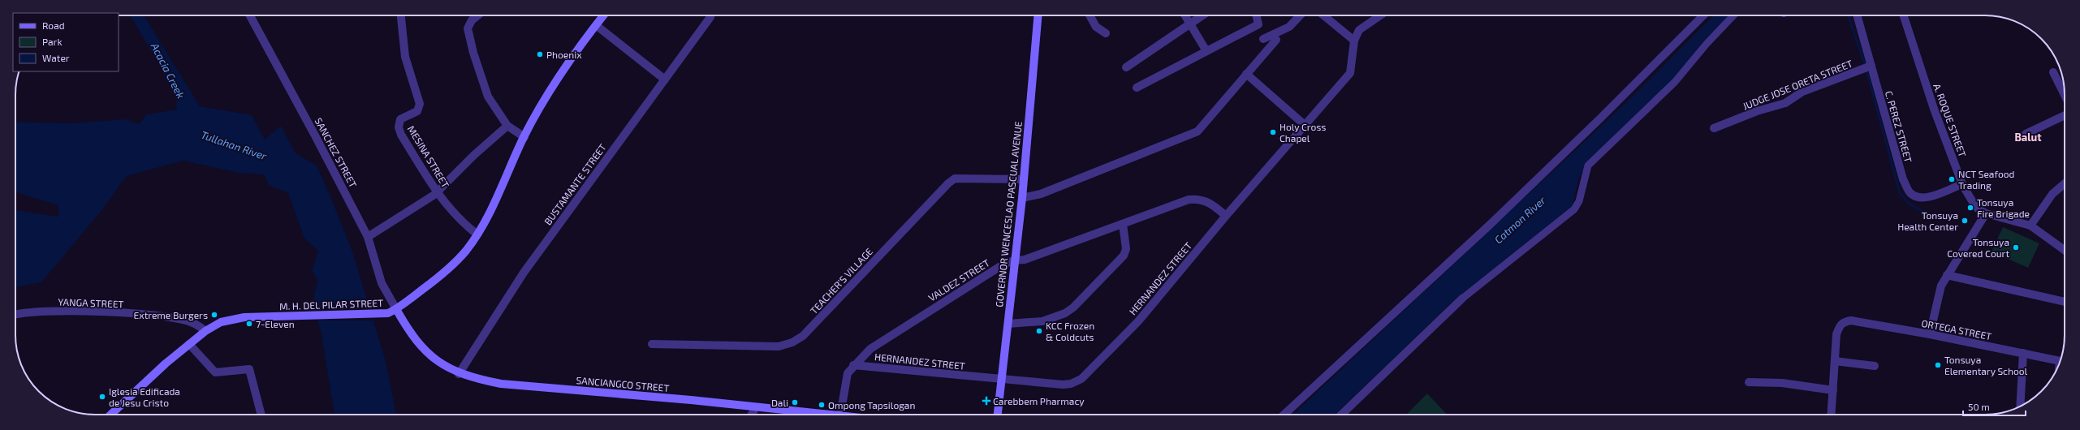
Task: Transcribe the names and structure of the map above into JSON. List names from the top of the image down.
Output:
{
  "streets": {
    "main road": ["GOVERNOR WENCESLAO PASCUAL AVENUE", "M. H. DEL PILAR STREET", "SANCIANGCO STREET"],
    "street": [
      "JUDGE JOSE ORETA STREET",
      "A. ROQUE STREET",
      "C. PEREZ STREET",
      "SANCHEZ STREET",
      "MESINA STREET",
      "BUSTAMANTE STREET",
      "HERNANDEZ STREET",
      "VALDEZ STREET",
      "TEACHER'S VILLAGE",
      "YANGA STREET",
      "ORTEGA STREET"
    ]
  },
  "crossings": [
    ["JUDGE JOSE ORETA STREET", "C. PEREZ STREET"],
    ["A. ROQUE STREET", "C. PEREZ STREET"],
    ["SANCHEZ STREET", "M. H. DEL PILAR STREET"],
    ["SANCHEZ STREET", "SANCIANGCO STREET"],
    ["MESINA STREET", "M. H. DEL PILAR STREET"],
    ["BUSTAMANTE STREET", "SANCIANGCO STREET"],
    ["GOVERNOR WENCESLAO PASCUAL AVENUE", "HERNANDEZ STREET"],
    ["GOVERNOR WENCESLAO PASCUAL AVENUE", "VALDEZ STREET"],
    ["GOVERNOR WENCESLAO PASCUAL AVENUE", "TEACHER'S VILLAGE"],
    ["HERNANDEZ STREET", "VALDEZ STREET"],
    ["YANGA STREET", "M. H. DEL PILAR STREET"],
    ["M. H. DEL PILAR STREET", "SANCIANGCO STREET"]
  ],
  "districts": ["Balut"],
  "water": ["Acacia Creek", "Tullahan River", "Catmon River"],
  "places": {
    "other": [
      "Phoenix",
      "Holy Cross Chapel",
      "NCT Seafood Trading",
      "Tonsuya Fire Brigade",
      "Tonsuya Health Center",
      "Tonsuya Covered Court",
      "Extreme Burgers",
      "7-Eleven",
      "KCC Frozen & Coldcuts",
      "Tonsuya Elementary School",
      "Iglesia Edificada de Jesu Cristo",
      "Dali",
      "Ompong Tapsilogan"
    ],
    "health": ["Carebbem Pharmacy"]
  },
  "legend": ["Road", "Park", "Water"],
  "scale_bar": "50 m"
}
